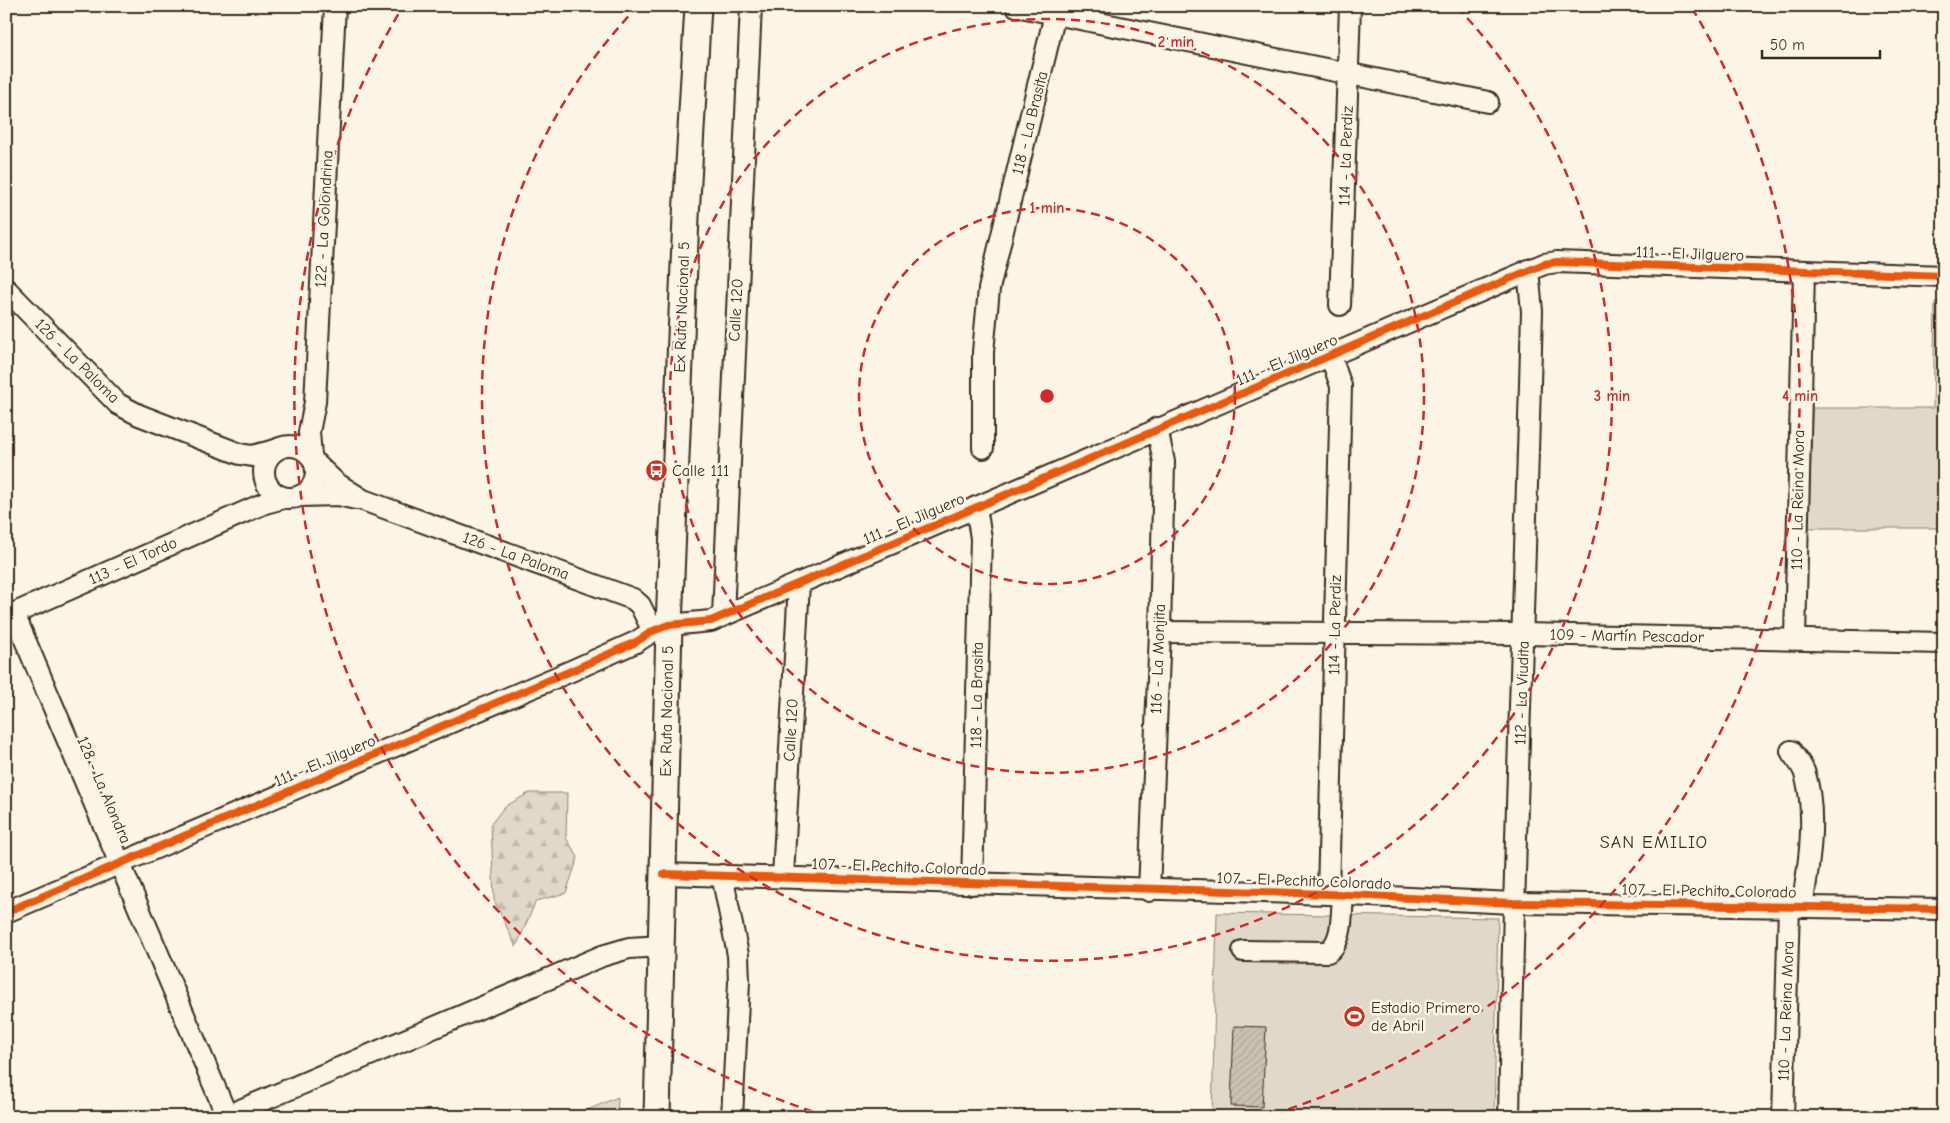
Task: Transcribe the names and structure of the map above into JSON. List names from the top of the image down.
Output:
{
  "streets": {
    "main road": ["Ex Ruta Nacional 5"],
    "street": [
      "118 - La Brasita",
      "114 - La Perdiz",
      "122 - La Golondrina",
      "111 - El Jilguero",
      "Calle 120",
      "126 - La Paloma",
      "110 - La Reina Mora",
      "113 - El Tordo",
      "109 - Martín Pescador",
      "116 - La Monjita",
      "112 - La Viudita",
      "128 - La Alondra",
      "107 - El Pechito Colorado"
    ]
  },
  "crossings": [
    ["118 - La Brasita", "111 - El Jilguero"],
    ["118 - La Brasita", "107 - El Pechito Colorado"],
    ["114 - La Perdiz", "111 - El Jilguero"],
    ["114 - La Perdiz", "109 - Martín Pescador"],
    ["114 - La Perdiz", "107 - El Pechito Colorado"],
    ["122 - La Golondrina", "126 - La Paloma"],
    ["122 - La Golondrina", "113 - El Tordo"],
    ["111 - El Jilguero", "Ex Ruta Nacional 5"],
    ["111 - El Jilguero", "Calle 120"],
    ["111 - El Jilguero", "126 - La Paloma"],
    ["111 - El Jilguero", "110 - La Reina Mora"],
    ["111 - El Jilguero", "116 - La Monjita"],
    ["111 - El Jilguero", "112 - La Viudita"],
    ["111 - El Jilguero", "128 - La Alondra"],
    ["Ex Ruta Nacional 5", "126 - La Paloma"],
    ["Ex Ruta Nacional 5", "107 - El Pechito Colorado"],
    ["Calle 120", "107 - El Pechito Colorado"],
    ["126 - La Paloma", "113 - El Tordo"],
    ["110 - La Reina Mora", "109 - Martín Pescador"],
    ["110 - La Reina Mora", "107 - El Pechito Colorado"],
    ["113 - El Tordo", "128 - La Alondra"],
    ["109 - Martín Pescador", "116 - La Monjita"],
    ["109 - Martín Pescador", "112 - La Viudita"],
    ["116 - La Monjita", "107 - El Pechito Colorado"],
    ["112 - La Viudita", "107 - El Pechito Colorado"]
  ],
  "districts": ["SAN EMILIO"],
  "places": {
    "bus stop": ["Calle 111"],
    "sports": ["Estadio Primero de Abril"]
  },
  "scale_bar": "50 m",
  "rings": [
    "2 min",
    "1 min",
    "3 min",
    "4 min"
  ]
}
